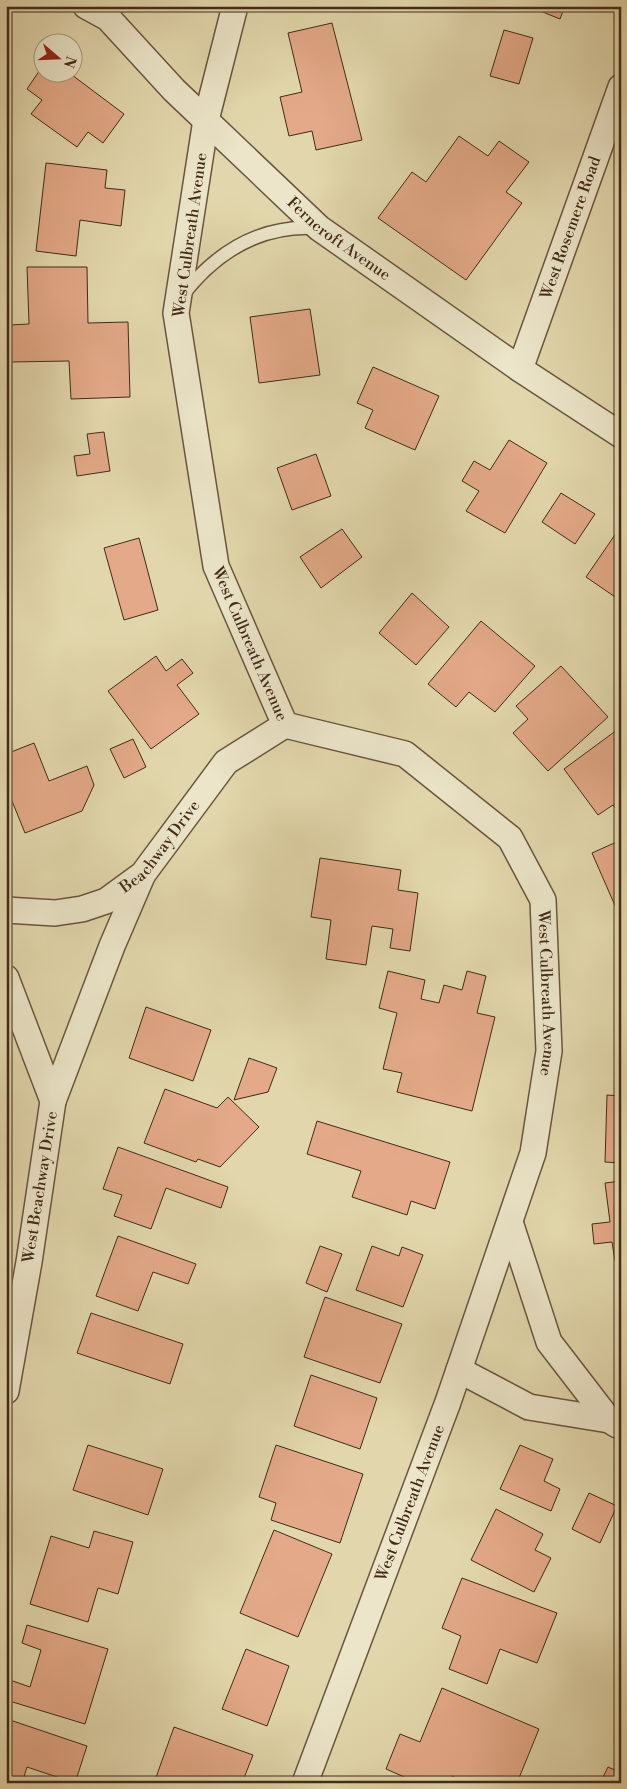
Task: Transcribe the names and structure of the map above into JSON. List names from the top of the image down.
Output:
{
  "streets": {
    "street": [
      "West Rosemere Road",
      "West Culbreath Avenue",
      "Ferncroft Avenue",
      "Beachway Drive",
      "West Beachway Drive"
    ]
  },
  "crossings": [
    ["West Rosemere Road", "Ferncroft Avenue"],
    ["West Culbreath Avenue", "Ferncroft Avenue"],
    ["West Culbreath Avenue", "Beachway Drive"],
    ["Beachway Drive", "West Beachway Drive"]
  ],
  "north": "right"
}
